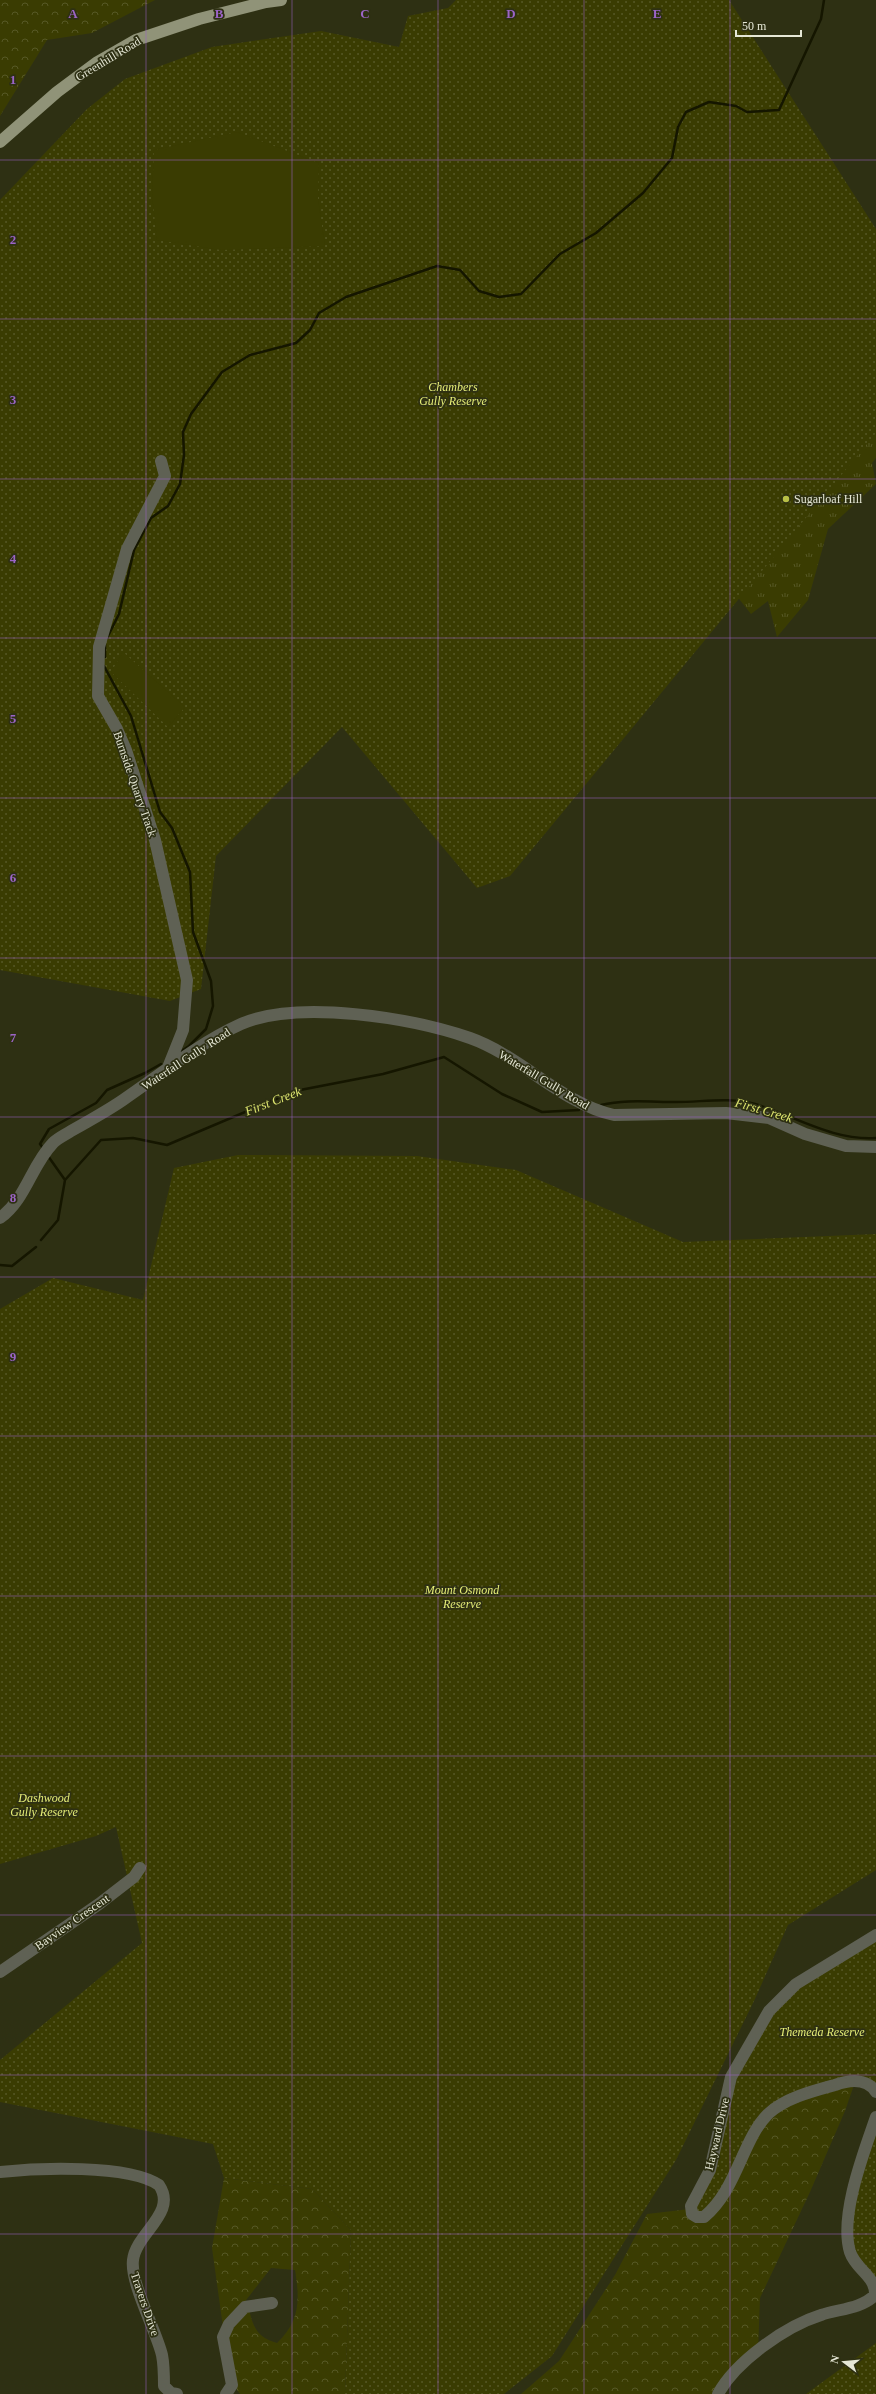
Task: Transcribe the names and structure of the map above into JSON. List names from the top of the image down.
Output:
{
  "streets": {
    "main road": ["Greenhill Road"],
    "street": [
      "Burnside Quarry Track",
      "Waterfall Gully Road",
      "Bayview Crescent",
      "Hayward Drive",
      "Travers Drive"
    ]
  },
  "crossings": [
    ["Burnside Quarry Track", "Waterfall Gully Road"]
  ],
  "water": ["First Creek"],
  "parks": [
    "Chambers Gully Reserve",
    "Mount Osmond Reserve",
    "Dashwood Gully Reserve",
    "Themeda Reserve"
  ],
  "places": ["Sugarloaf Hill"],
  "scale_bar": "50 m",
  "north": "left",
  "grid": {
    "columns": [
      "A",
      "B",
      "C",
      "D",
      "E"
    ],
    "rows": [
      "1",
      "2",
      "3",
      "4",
      "5",
      "6",
      "7",
      "8",
      "9"
    ]
  }
}
